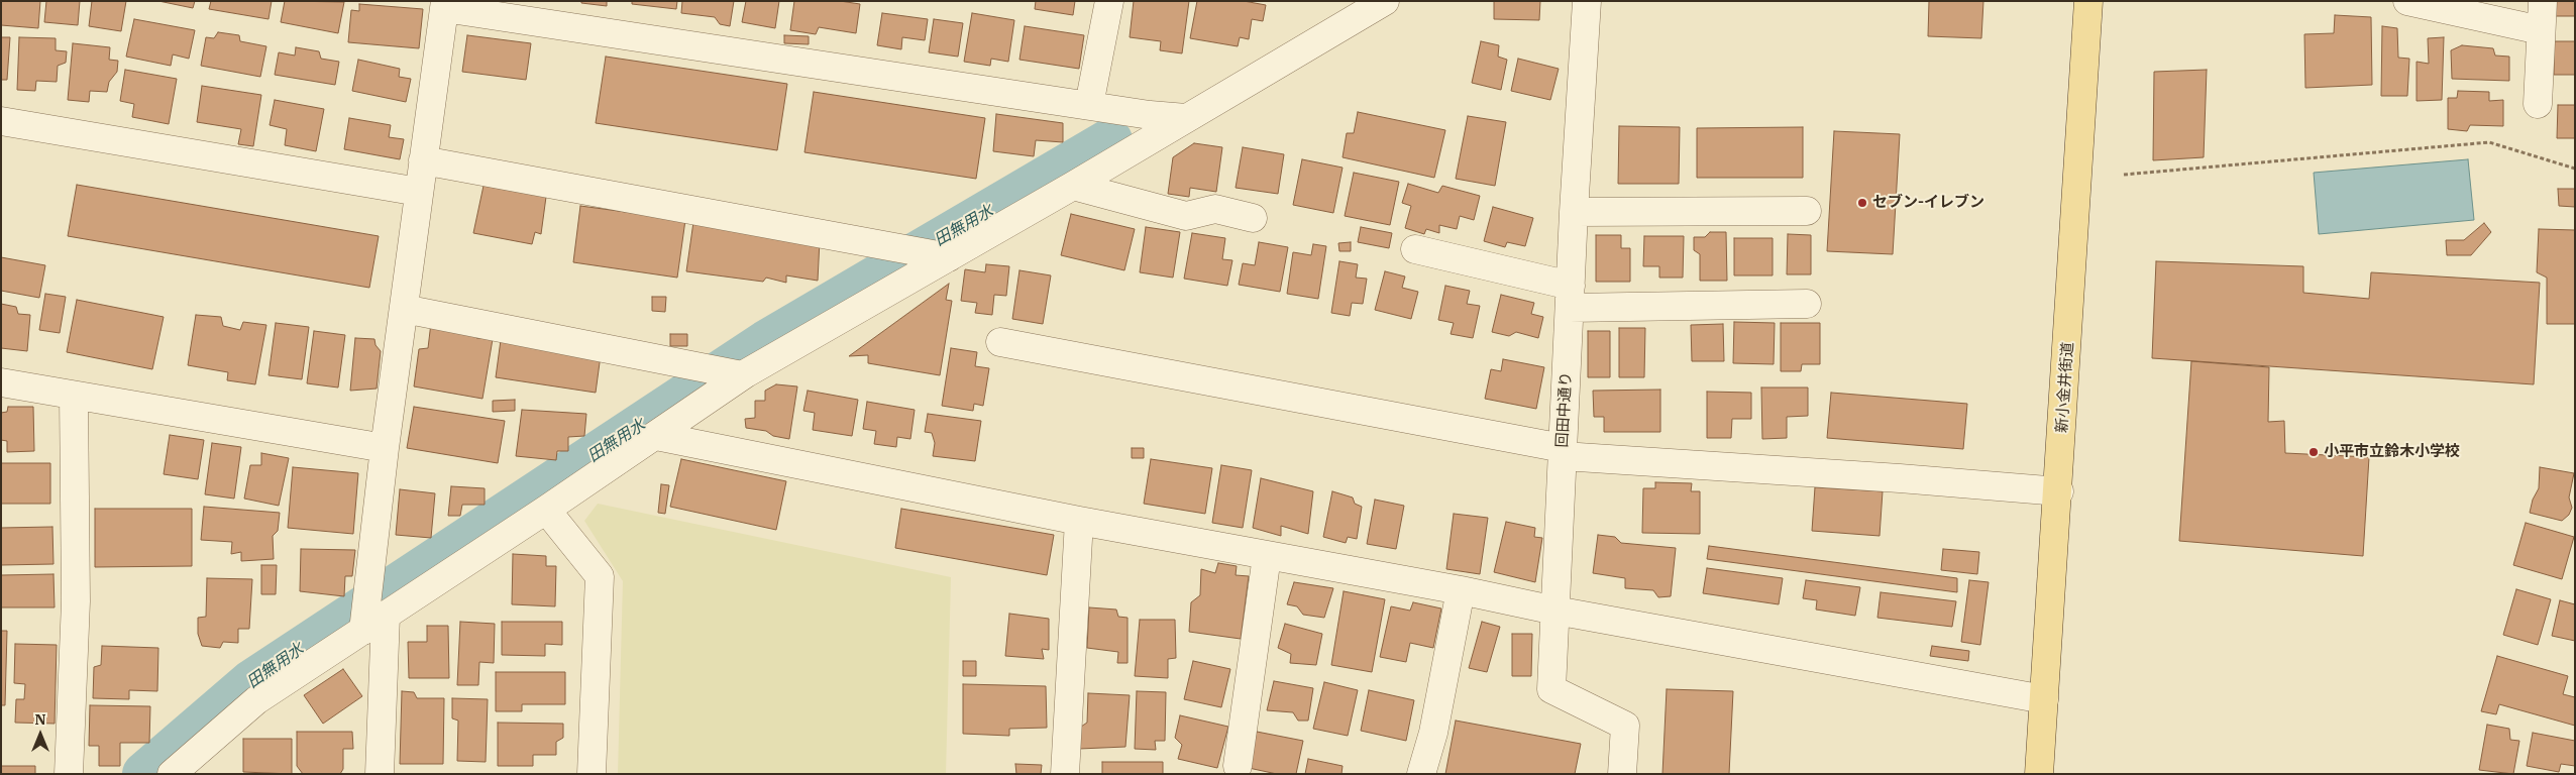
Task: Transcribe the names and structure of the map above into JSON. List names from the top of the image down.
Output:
{
  "streets": {
    "main road": ["新小金井街道"],
    "street": ["回田中通り"]
  },
  "water": ["田無用水"],
  "places": ["セブン-イレブン", "小平市立鈴木小学校"],
  "north": "top"
}
